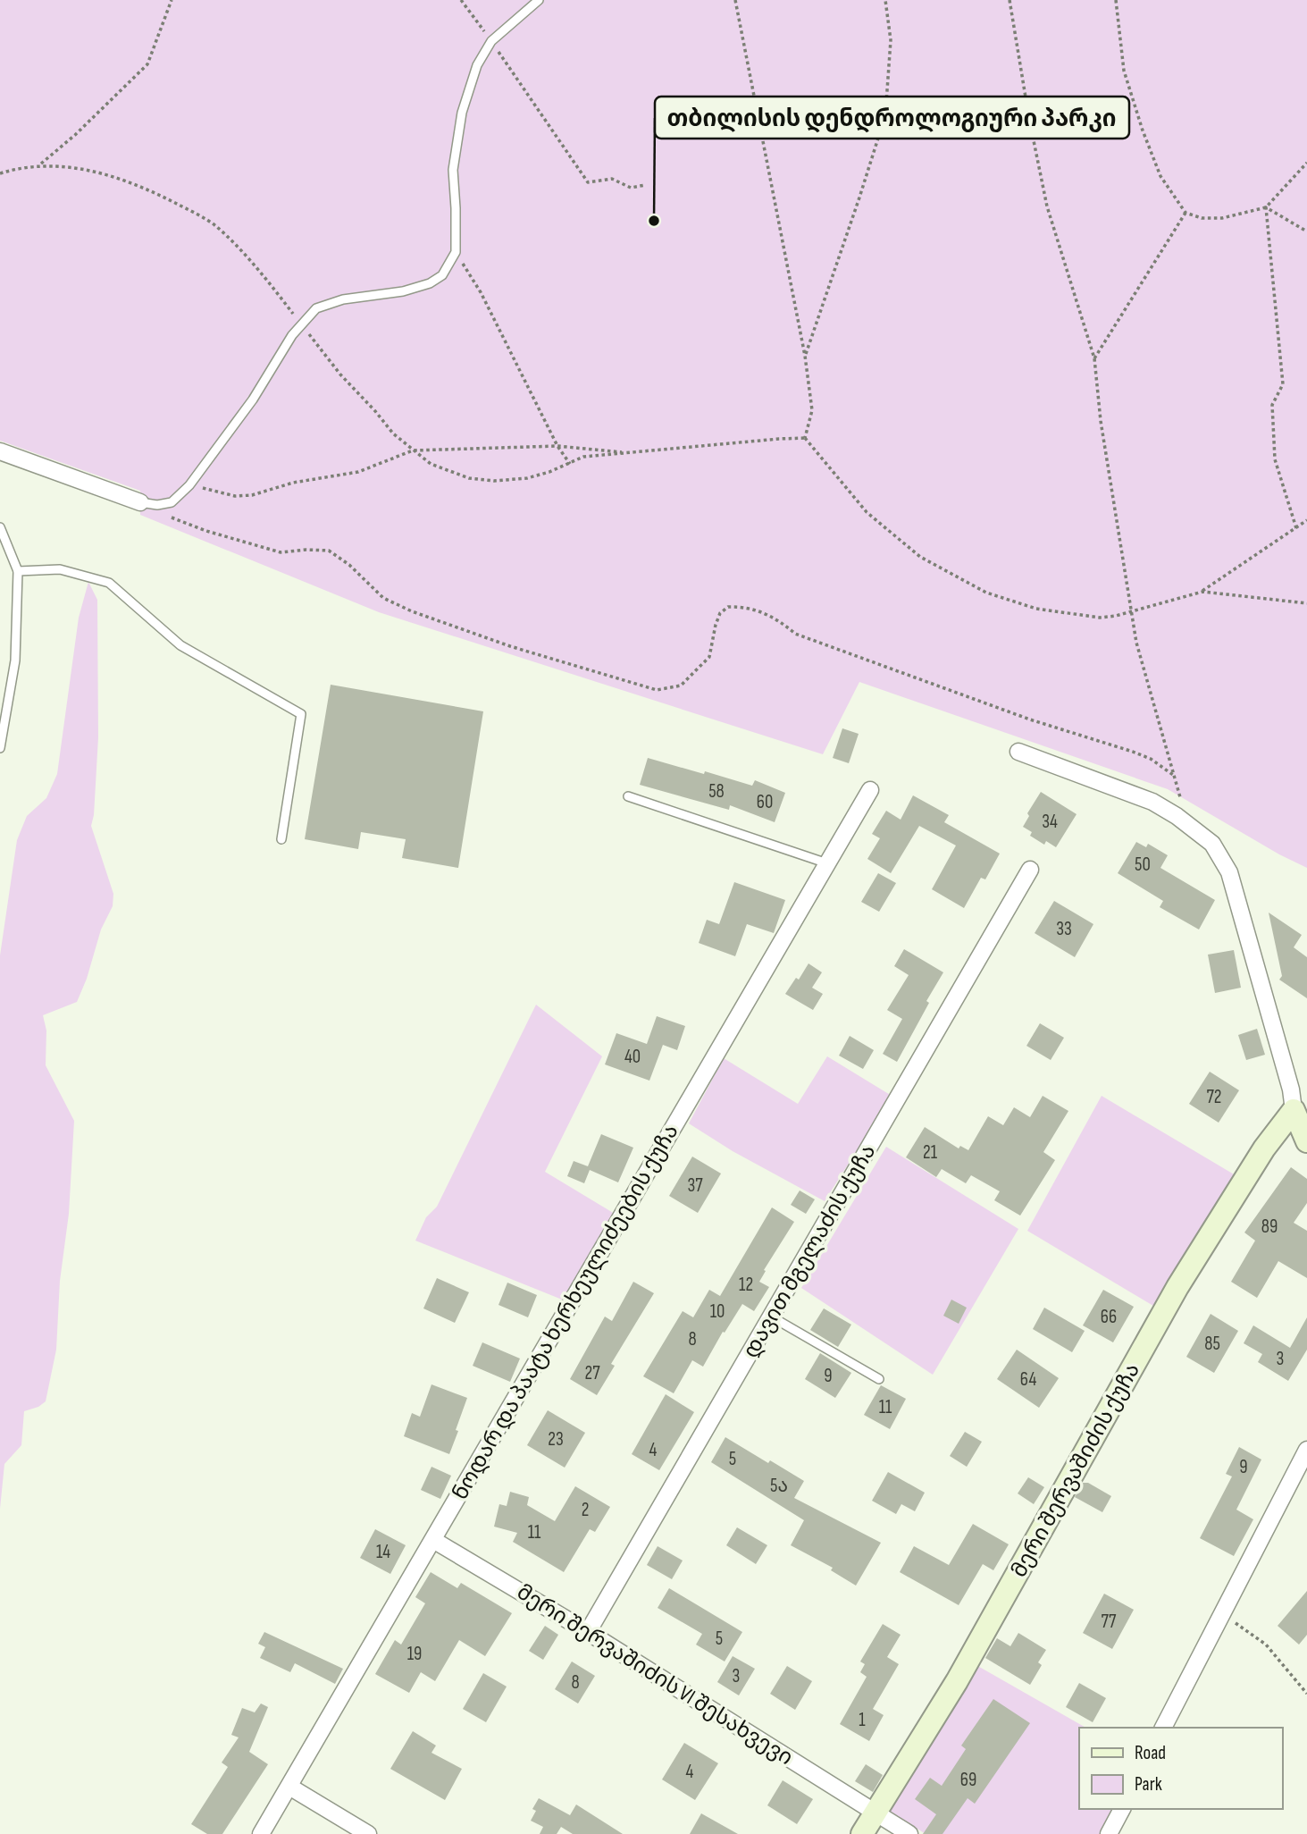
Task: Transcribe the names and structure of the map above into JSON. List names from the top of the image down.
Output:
{
  "streets": {
    "street": [
      "დავით მგელაძის ქუჩა",
      "ნოდარ და პაატა ხერხეულიძეების ქუჩა",
      "მერი შერვაშიძის ქუჩა",
      "მერი შერვაშიძის VI შესახვევი"
    ]
  },
  "crossings": [
    ["დავით მგელაძის ქუჩა", "მერი შერვაშიძის VI შესახვევი"],
    ["ნოდარ და პაატა ხერხეულიძეების ქუჩა", "მერი შერვაშიძის VI შესახვევი"],
    ["მერი შერვაშიძის ქუჩა", "მერი შერვაშიძის VI შესახვევი"]
  ],
  "places": ["თბილისის დენდროლოგიური პარკი"],
  "house_numbers": [
    "58",
    "60",
    "34",
    "50",
    "33",
    "40",
    "72",
    "21",
    "37",
    "89",
    "12",
    "10",
    "66",
    "8",
    "85",
    "3",
    "27",
    "9",
    "64",
    "11",
    "23",
    "4",
    "5",
    "9",
    "5ა",
    "2",
    "11",
    "14",
    "77",
    "5",
    "19",
    "3",
    "8",
    "1",
    "4",
    "69"
  ],
  "legend": ["Road", "Park"]
}
